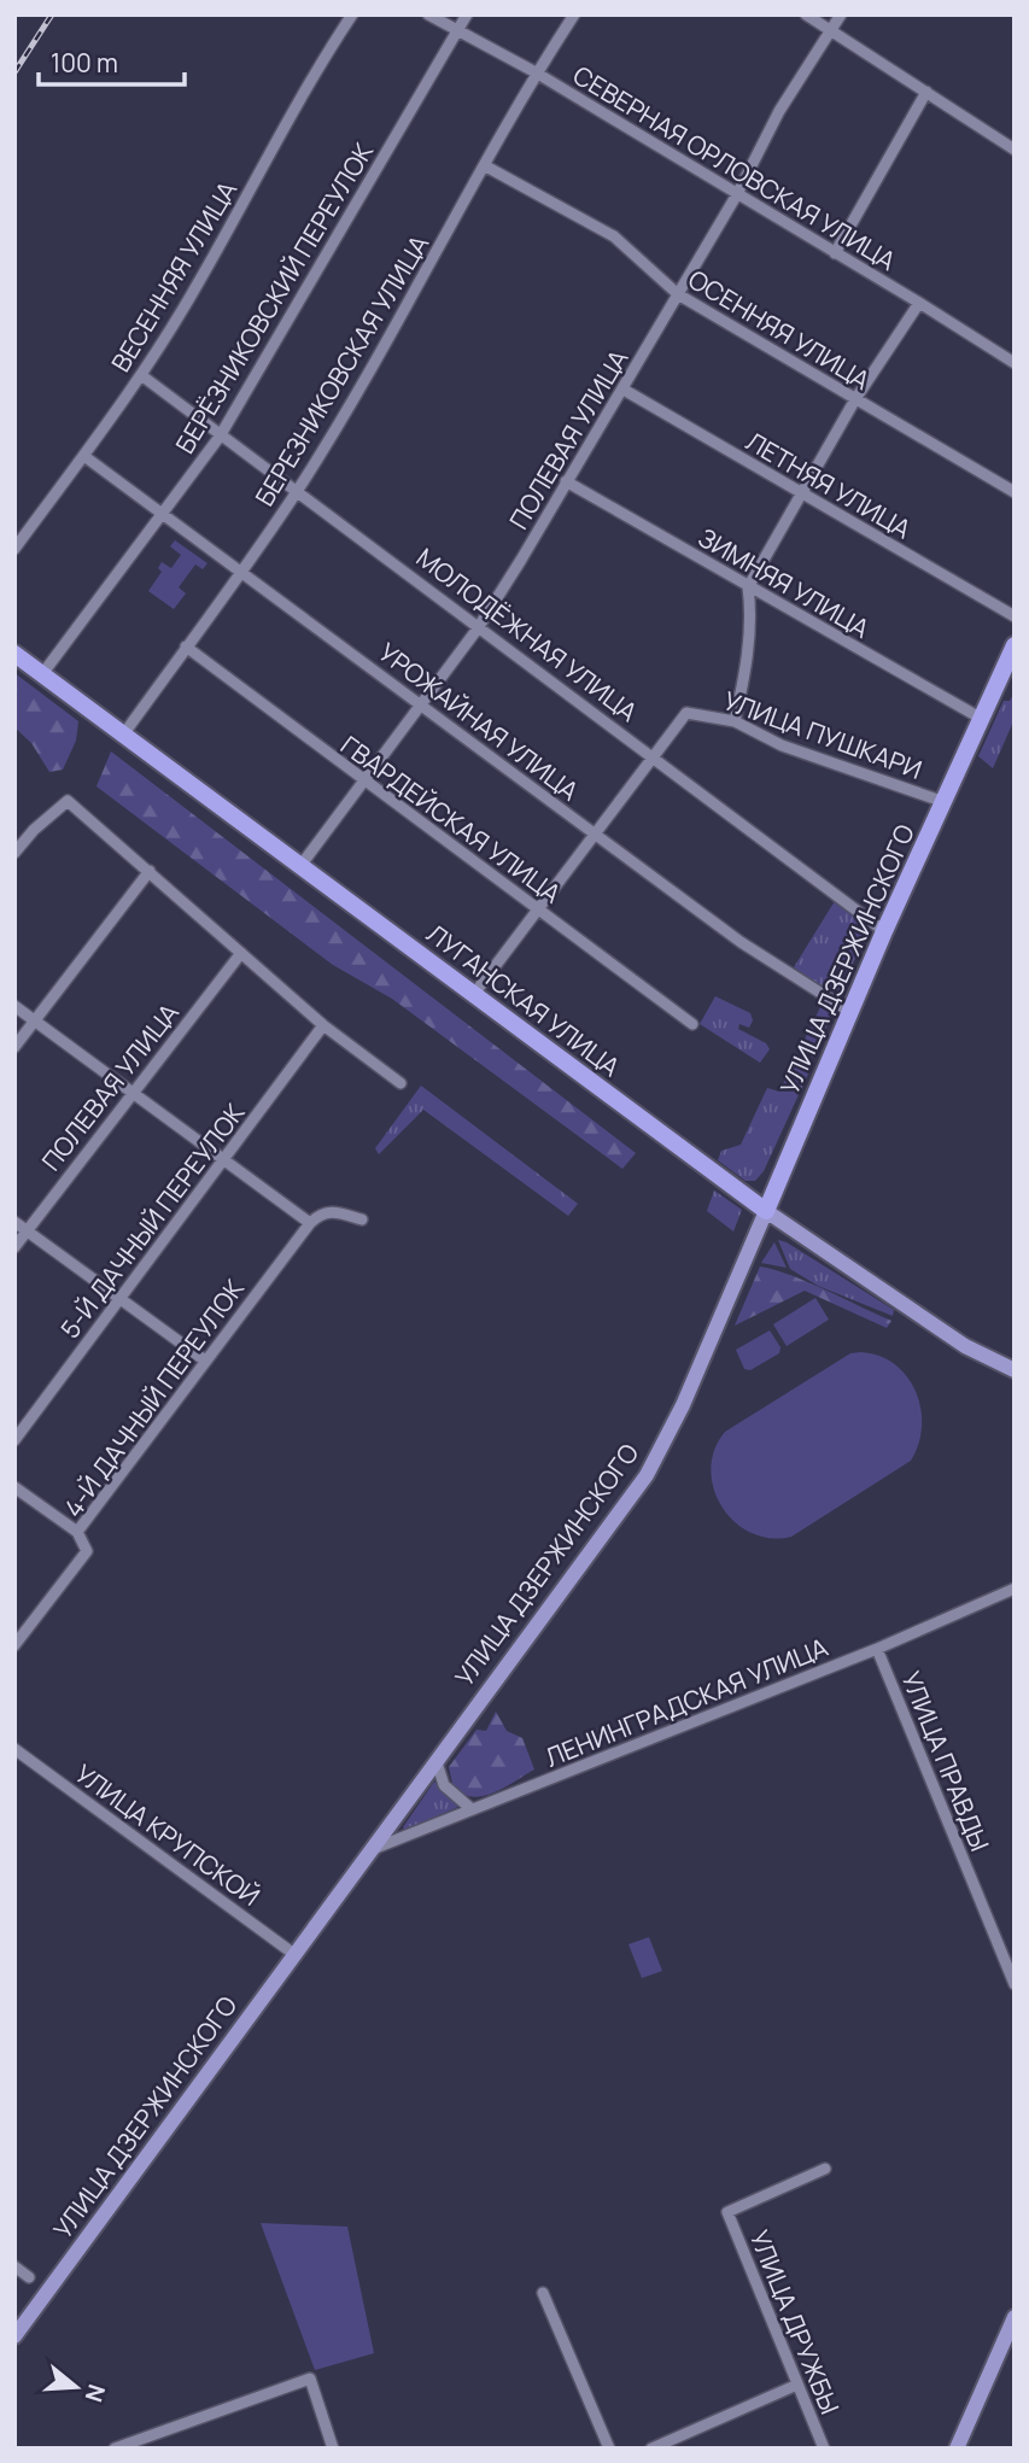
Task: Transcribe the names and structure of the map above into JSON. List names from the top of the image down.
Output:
{
  "streets": {
    "highway": ["УЛИЦА ДЗЕРЖИНСКОГО", "ЛУГАНСКАЯ УЛИЦА"],
    "street": [
      "СЕВЕРНАЯ ОРЛОВСКАЯ УЛИЦА",
      "ВЕСЕННЯЯ УЛИЦА",
      "БЕРЁЗНИКОВСКИЙ ПЕРЕУЛОК",
      "ОСЕННЯЯ УЛИЦА",
      "БЕРЕЗНИКОВСКАЯ УЛИЦА",
      "ПОЛЕВАЯ УЛИЦА",
      "ЛЕТНЯЯ УЛИЦА",
      "ЗИМНЯЯ УЛИЦА",
      "МОЛОДЁЖНАЯ УЛИЦА",
      "УРОЖАЙНАЯ УЛИЦА",
      "УЛИЦА ПУШКАРИ",
      "ГВАРДЕЙСКАЯ УЛИЦА",
      "5-Й ДАЧНЫЙ ПЕРЕУЛОК",
      "4-Й ДАЧНЫЙ ПЕРЕУЛОК",
      "ЛЕНИНГРАДСКАЯ УЛИЦА",
      "УЛИЦА ПРАВДЫ",
      "УЛИЦА КРУПСКОЙ",
      "УЛИЦА ДРУЖБЫ"
    ]
  },
  "crossings": [
    ["СЕВЕРНАЯ ОРЛОВСКАЯ УЛИЦА", "БЕРЁЗНИКОВСКИЙ ПЕРЕУЛОК"],
    ["СЕВЕРНАЯ ОРЛОВСКАЯ УЛИЦА", "БЕРЕЗНИКОВСКАЯ УЛИЦА"],
    ["СЕВЕРНАЯ ОРЛОВСКАЯ УЛИЦА", "ПОЛЕВАЯ УЛИЦА"],
    ["ВЕСЕННЯЯ УЛИЦА", "МОЛОДЁЖНАЯ УЛИЦА"],
    ["ВЕСЕННЯЯ УЛИЦА", "УРОЖАЙНАЯ УЛИЦА"],
    ["БЕРЁЗНИКОВСКИЙ ПЕРЕУЛОК", "МОЛОДЁЖНАЯ УЛИЦА"],
    ["БЕРЁЗНИКОВСКИЙ ПЕРЕУЛОК", "УРОЖАЙНАЯ УЛИЦА"],
    ["БЕРЁЗНИКОВСКИЙ ПЕРЕУЛОК", "ЛУГАНСКАЯ УЛИЦА"],
    ["ОСЕННЯЯ УЛИЦА", "БЕРЕЗНИКОВСКАЯ УЛИЦА"],
    ["ОСЕННЯЯ УЛИЦА", "ПОЛЕВАЯ УЛИЦА"],
    ["БЕРЕЗНИКОВСКАЯ УЛИЦА", "МОЛОДЁЖНАЯ УЛИЦА"],
    ["БЕРЕЗНИКОВСКАЯ УЛИЦА", "УРОЖАЙНАЯ УЛИЦА"],
    ["БЕРЕЗНИКОВСКАЯ УЛИЦА", "ГВАРДЕЙСКАЯ УЛИЦА"],
    ["БЕРЕЗНИКОВСКАЯ УЛИЦА", "ЛУГАНСКАЯ УЛИЦА"],
    ["ПОЛЕВАЯ УЛИЦА", "ЛЕТНЯЯ УЛИЦА"],
    ["ПОЛЕВАЯ УЛИЦА", "ЗИМНЯЯ УЛИЦА"],
    ["ПОЛЕВАЯ УЛИЦА", "МОЛОДЁЖНАЯ УЛИЦА"],
    ["ПОЛЕВАЯ УЛИЦА", "УРОЖАЙНАЯ УЛИЦА"],
    ["ПОЛЕВАЯ УЛИЦА", "ГВАРДЕЙСКАЯ УЛИЦА"],
    ["ПОЛЕВАЯ УЛИЦА", "ЛУГАНСКАЯ УЛИЦА"],
    ["ЗИМНЯЯ УЛИЦА", "УЛИЦА ДЗЕРЖИНСКОГО"],
    ["МОЛОДЁЖНАЯ УЛИЦА", "УЛИЦА ПУШКАРИ"],
    ["МОЛОДЁЖНАЯ УЛИЦА", "УЛИЦА ДЗЕРЖИНСКОГО"],
    ["УРОЖАЙНАЯ УЛИЦА", "УЛИЦА ДЗЕРЖИНСКОГО"],
    ["УЛИЦА ПУШКАРИ", "УЛИЦА ДЗЕРЖИНСКОГО"],
    ["УЛИЦА ДЗЕРЖИНСКОГО", "ЛУГАНСКАЯ УЛИЦА"],
    ["УЛИЦА ДЗЕРЖИНСКОГО", "ЛЕНИНГРАДСКАЯ УЛИЦА"],
    ["УЛИЦА ДЗЕРЖИНСКОГО", "УЛИЦА КРУПСКОЙ"],
    ["ЛЕНИНГРАДСКАЯ УЛИЦА", "УЛИЦА ПРАВДЫ"]
  ],
  "scale_bar": "100 m",
  "north": "right"
}
